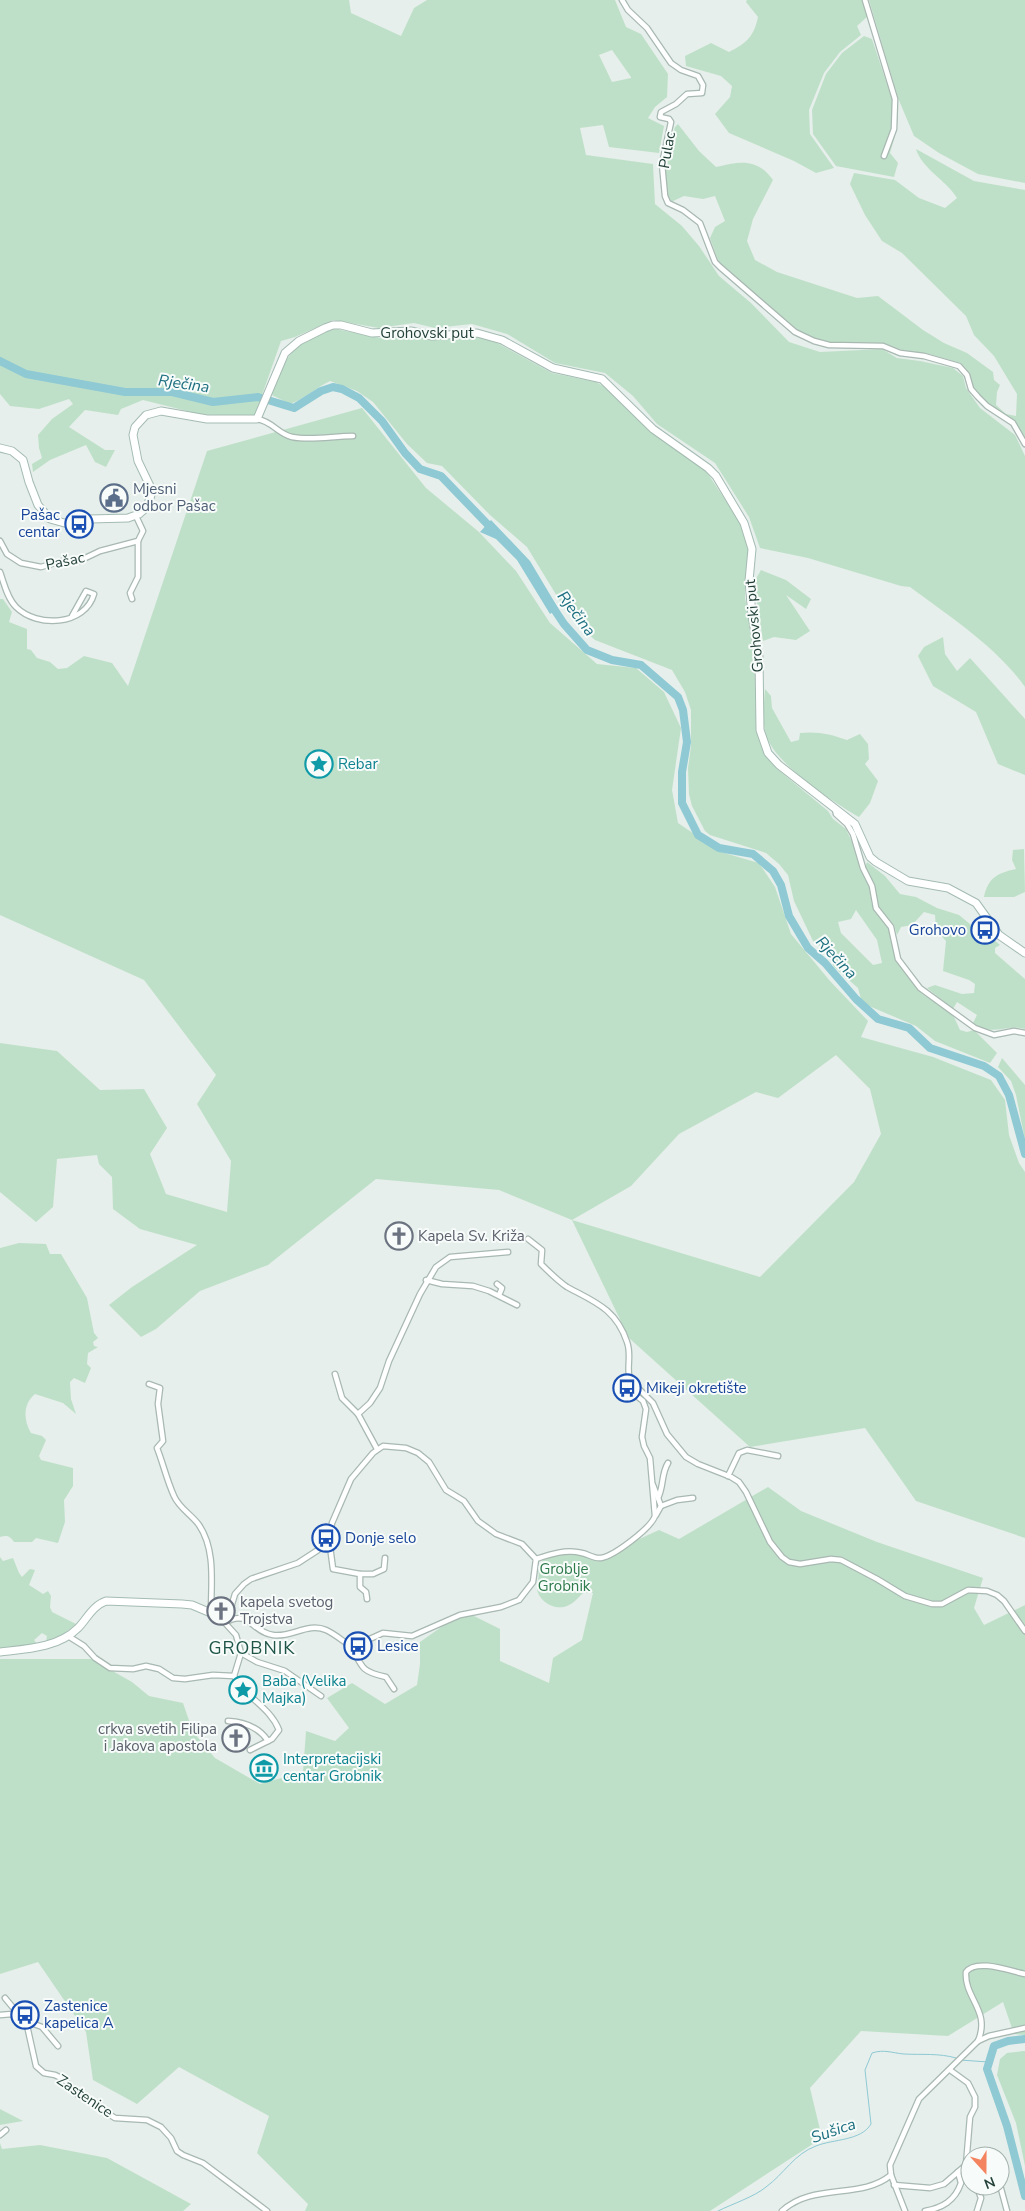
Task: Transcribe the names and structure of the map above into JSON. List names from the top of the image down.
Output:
{
  "streets": {
    "main road": ["Grohovski put"],
    "street": ["Pulac", "Pašac", "Zastenice"]
  },
  "districts": ["GROBNIK"],
  "water": ["Rječina", "Sušica"],
  "parks": ["Groblje Grobnik"],
  "places": {
    "public building": ["Mjesni odbor Pašac"],
    "bus stop": [
      "Pašac centar",
      "Grohovo",
      "Mikeji okretište",
      "Donje selo",
      "Lesice",
      "Zastenice kapelica A"
    ],
    "place": ["Rebar", "Baba (Velika Majka)"],
    "church": ["Kapela Sv. Križa", "kapela svetog Trojstva", "crkva svetih Filipa i Jakova apostola"],
    "museum": ["Interpretacijski centar Grobnik"]
  },
  "north": "bottom"
}
